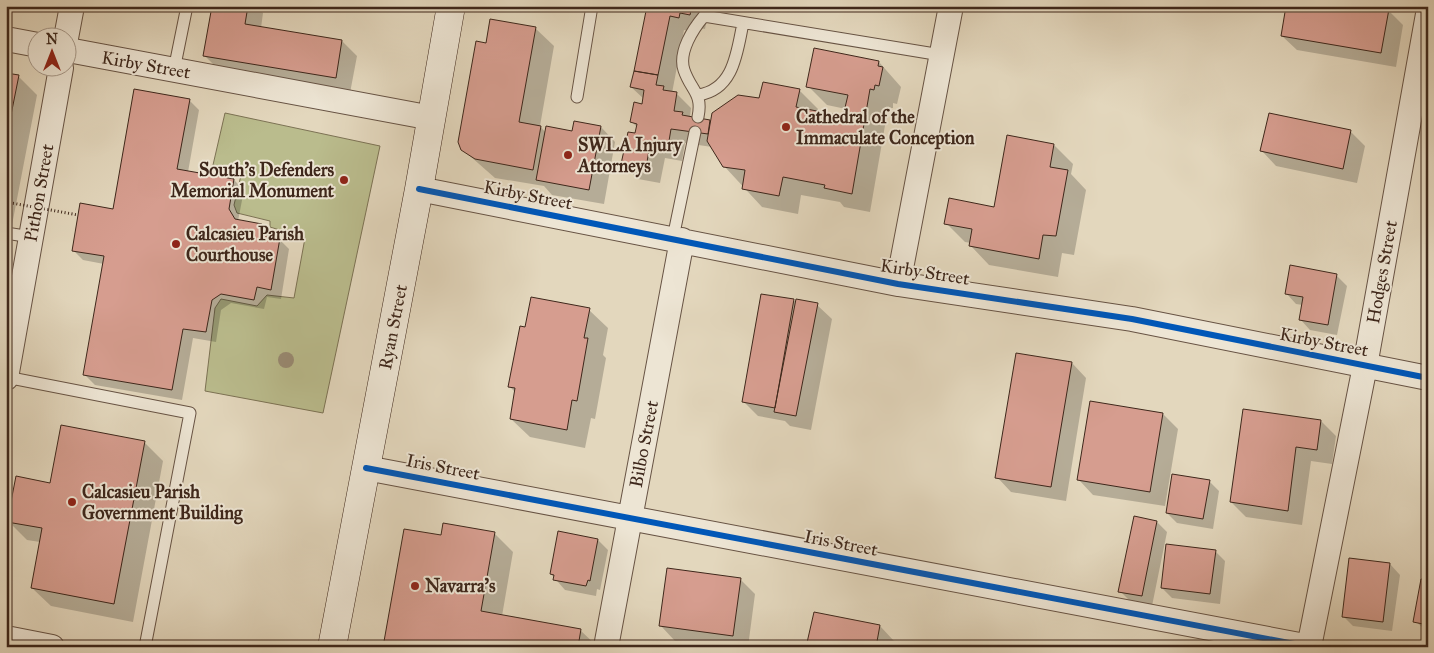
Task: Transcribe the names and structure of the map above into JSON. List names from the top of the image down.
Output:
{
  "streets": {
    "main road": ["Ryan Street"],
    "street": [
      "Kirby Street",
      "Pithon Street",
      "Hodges Street",
      "Bilbo Street",
      "Iris Street"
    ]
  },
  "crossings": [
    ["Kirby Street", "Hodges Street"],
    ["Kirby Street", "Ryan Street"],
    ["Kirby Street", "Bilbo Street"],
    ["Hodges Street", "Iris Street"],
    ["Ryan Street", "Iris Street"],
    ["Bilbo Street", "Iris Street"]
  ],
  "places": [
    "Cathedral of the Immaculate Conception",
    "SWLA Injury Attorneys",
    "South’s Defenders Memorial Monument",
    "Calcasieu Parish Courthouse",
    "Calcasieu Parish Government Building",
    "Navarra's"
  ],
  "north": "top"
}
